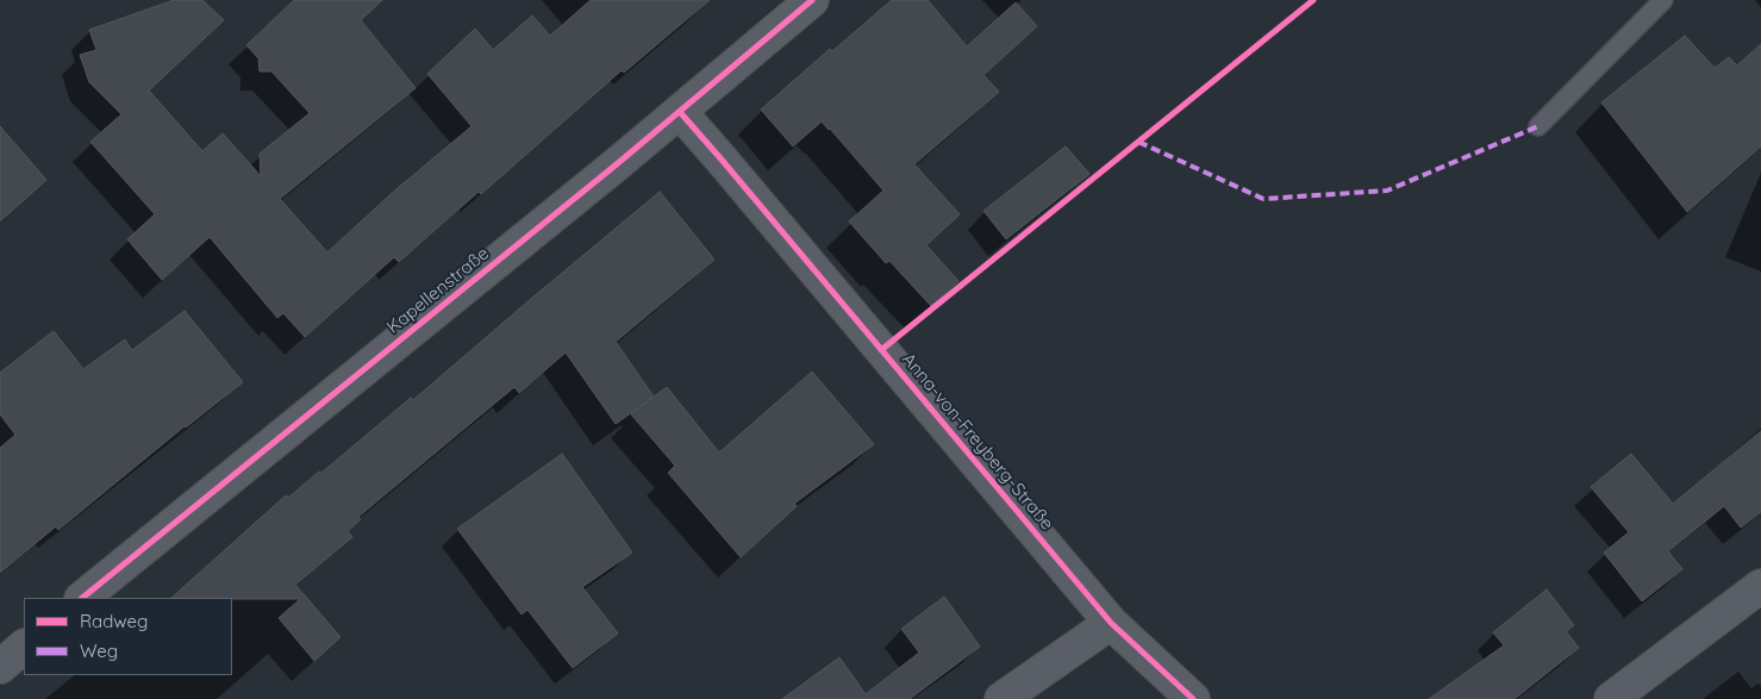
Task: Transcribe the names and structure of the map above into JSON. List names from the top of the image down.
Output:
{
  "streets": {
    "street": ["Kapellenstraße", "Anna-von-Freyberg-Straße"]
  },
  "crossings": [
    ["Kapellenstraße", "Anna-von-Freyberg-Straße"]
  ],
  "legend": ["Radweg", "Weg"]
}
